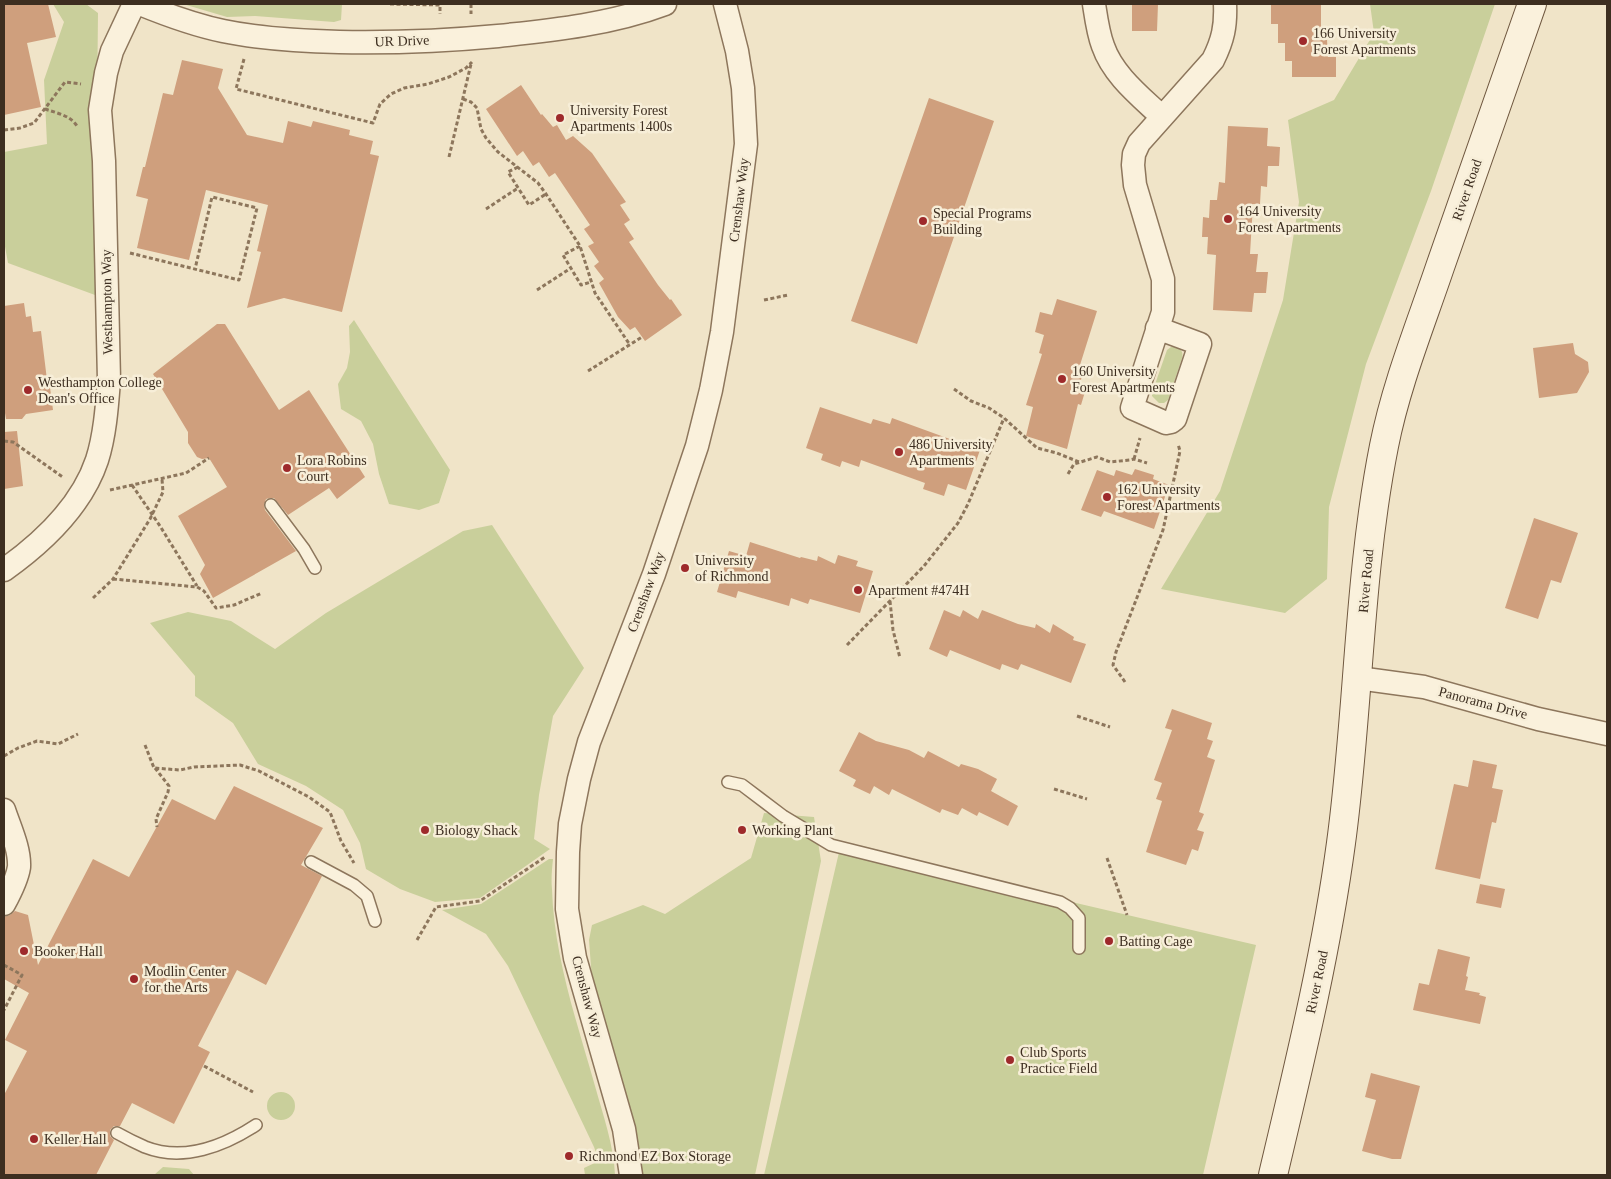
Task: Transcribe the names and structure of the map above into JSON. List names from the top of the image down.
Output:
{
  "streets": {
    "main road": ["River Road"],
    "street": [
      "UR Drive",
      "Crenshaw Way",
      "Westhampton Way",
      "Panorama Drive"
    ]
  },
  "crossings": [
    ["River Road", "Panorama Drive"]
  ],
  "places": [
    "166 University Forest Apartments",
    "University Forest Apartments 1400s",
    "164 University Forest Apartments",
    "Special Programs Building",
    "160 University Forest Apartments",
    "Westhampton College Dean's Office",
    "486 University Apartments",
    "Lora Robins Court",
    "162 University Forest Apartments",
    "University of Richmond",
    "Apartment #474H",
    "Biology Shack",
    "Working Plant",
    "Batting Cage",
    "Booker Hall",
    "Modlin Center for the Arts",
    "Club Sports Practice Field",
    "Keller Hall",
    "Richmond EZ Box Storage"
  ]
}
